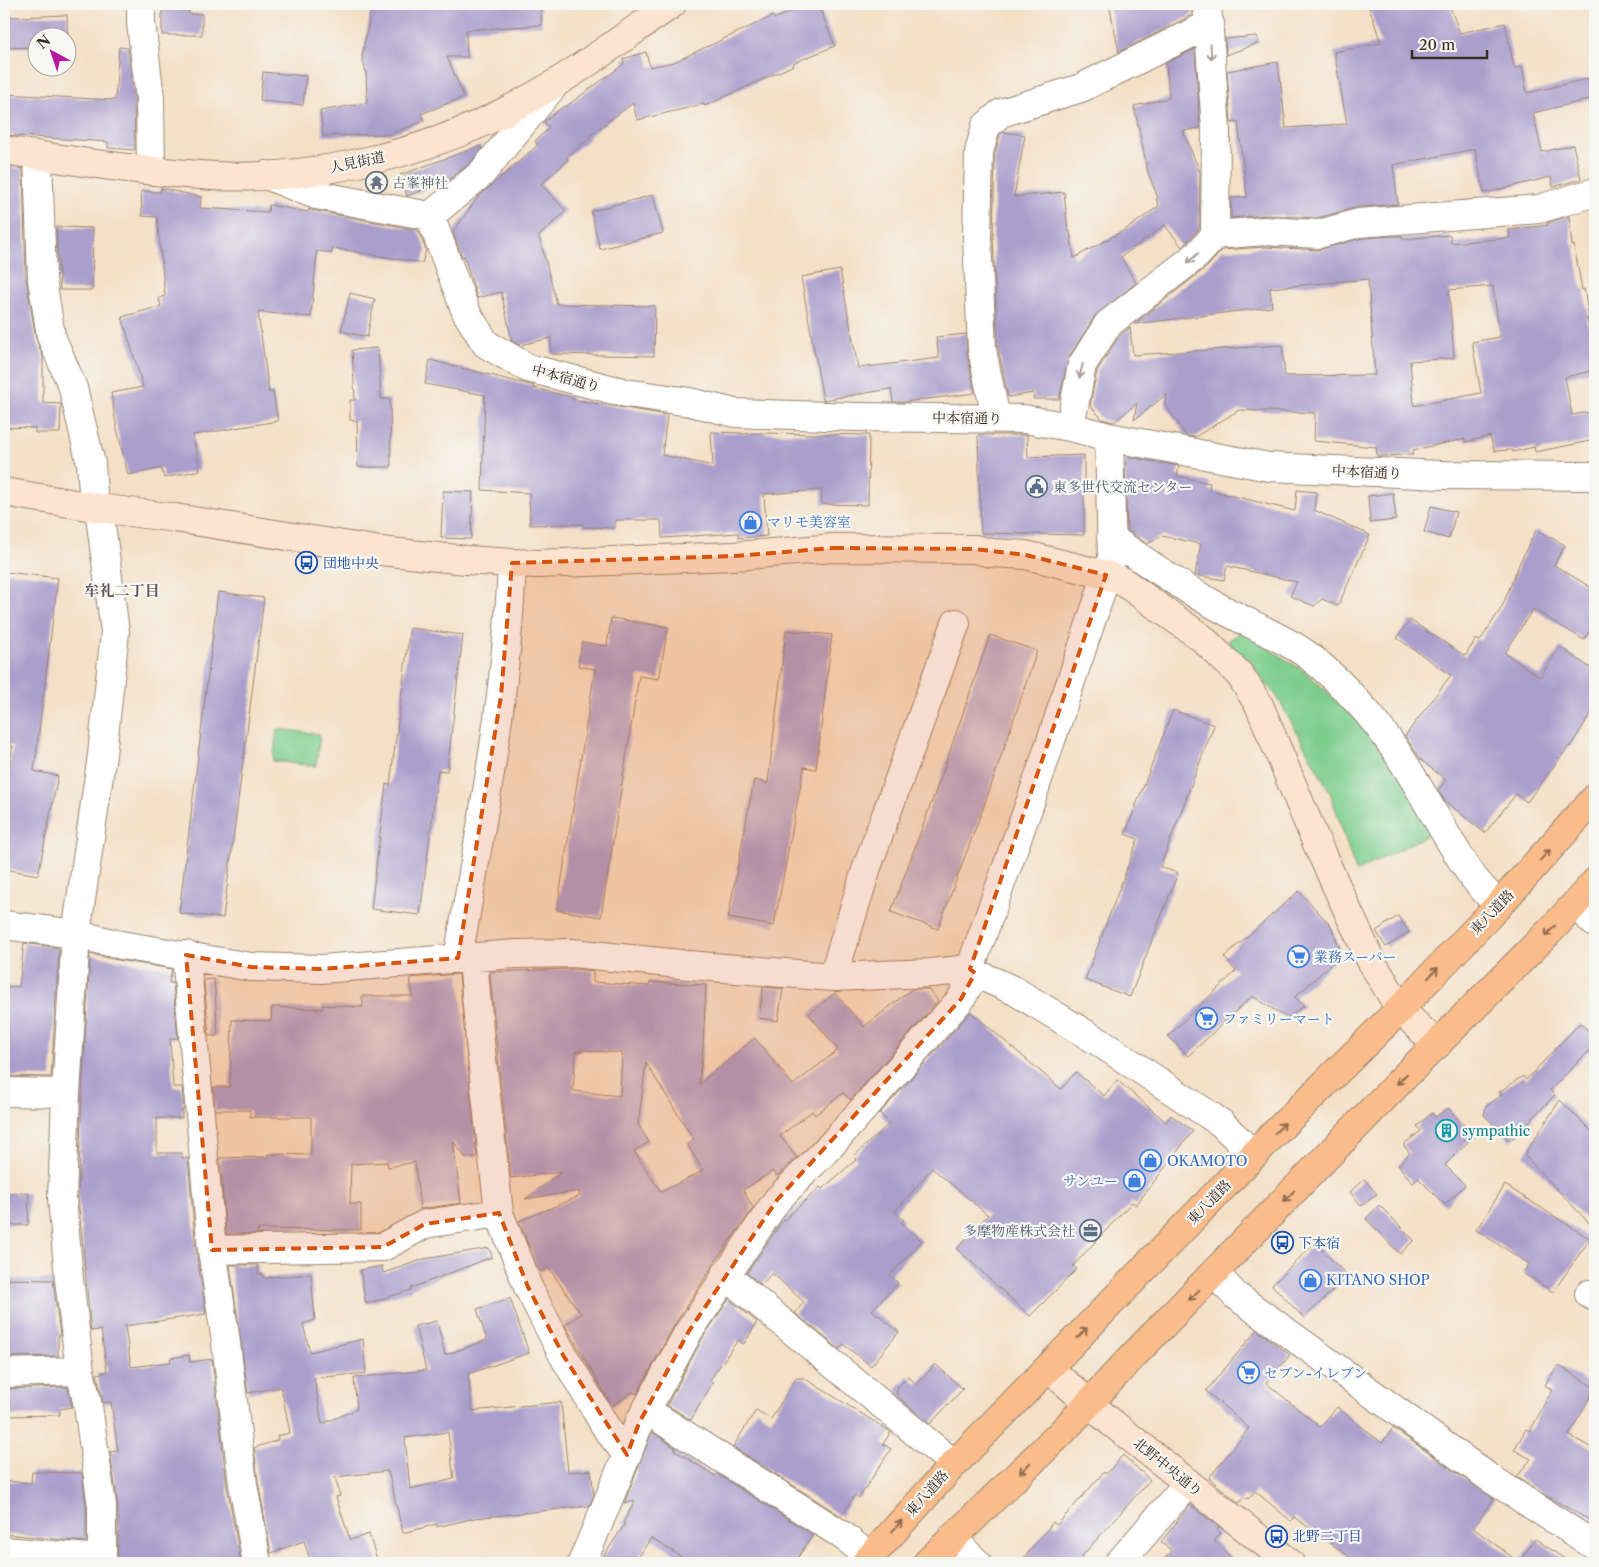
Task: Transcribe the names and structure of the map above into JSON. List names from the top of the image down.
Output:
{
  "streets": {
    "main road": ["東八道路"],
    "street": ["人見街道", "中本宿通り", "北野中央通り"]
  },
  "crossings": [
    ["東八道路", "北野中央通り"]
  ],
  "districts": ["牟礼二丁目"],
  "places": {
    "temple": ["古峯神社"],
    "public building": ["東多世代交流センター"],
    "shop": [
      "マリモ美容室",
      "OKAMOTO",
      "サンユー",
      "KITANO SHOP"
    ],
    "bus stop": ["団地中央", "下本宿", "北野二丁目"],
    "supermarket": ["業務スーパー", "ファミリーマート", "セブン-イレブン"],
    "building": ["sympathic"],
    "office": ["多摩物産株式会社"]
  },
  "scale_bar": "20 m",
  "north": "top left"
}
